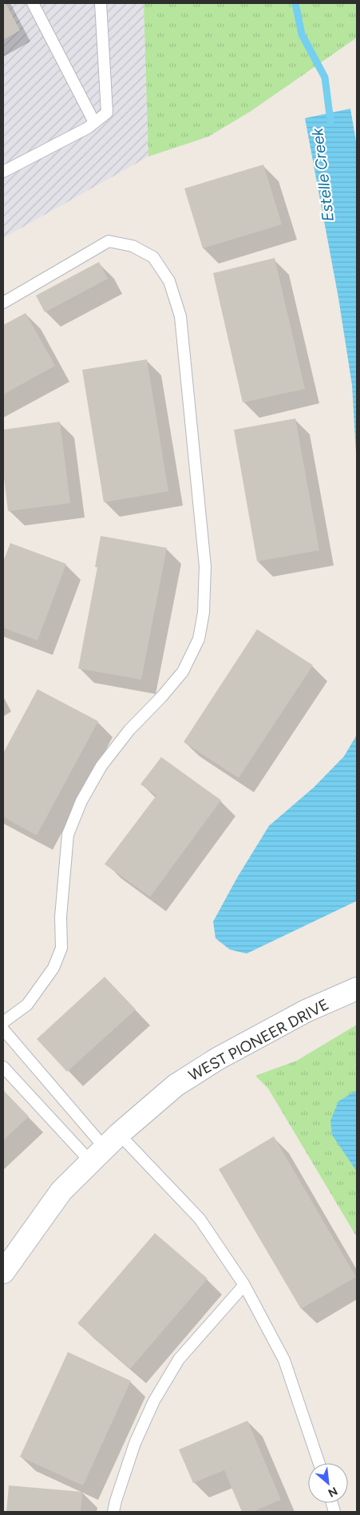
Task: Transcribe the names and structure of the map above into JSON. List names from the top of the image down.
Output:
{
  "streets": {
    "street": ["WEST PIONEER DRIVE"]
  },
  "water": ["Estelle Creek"],
  "north": "bottom right"
}
